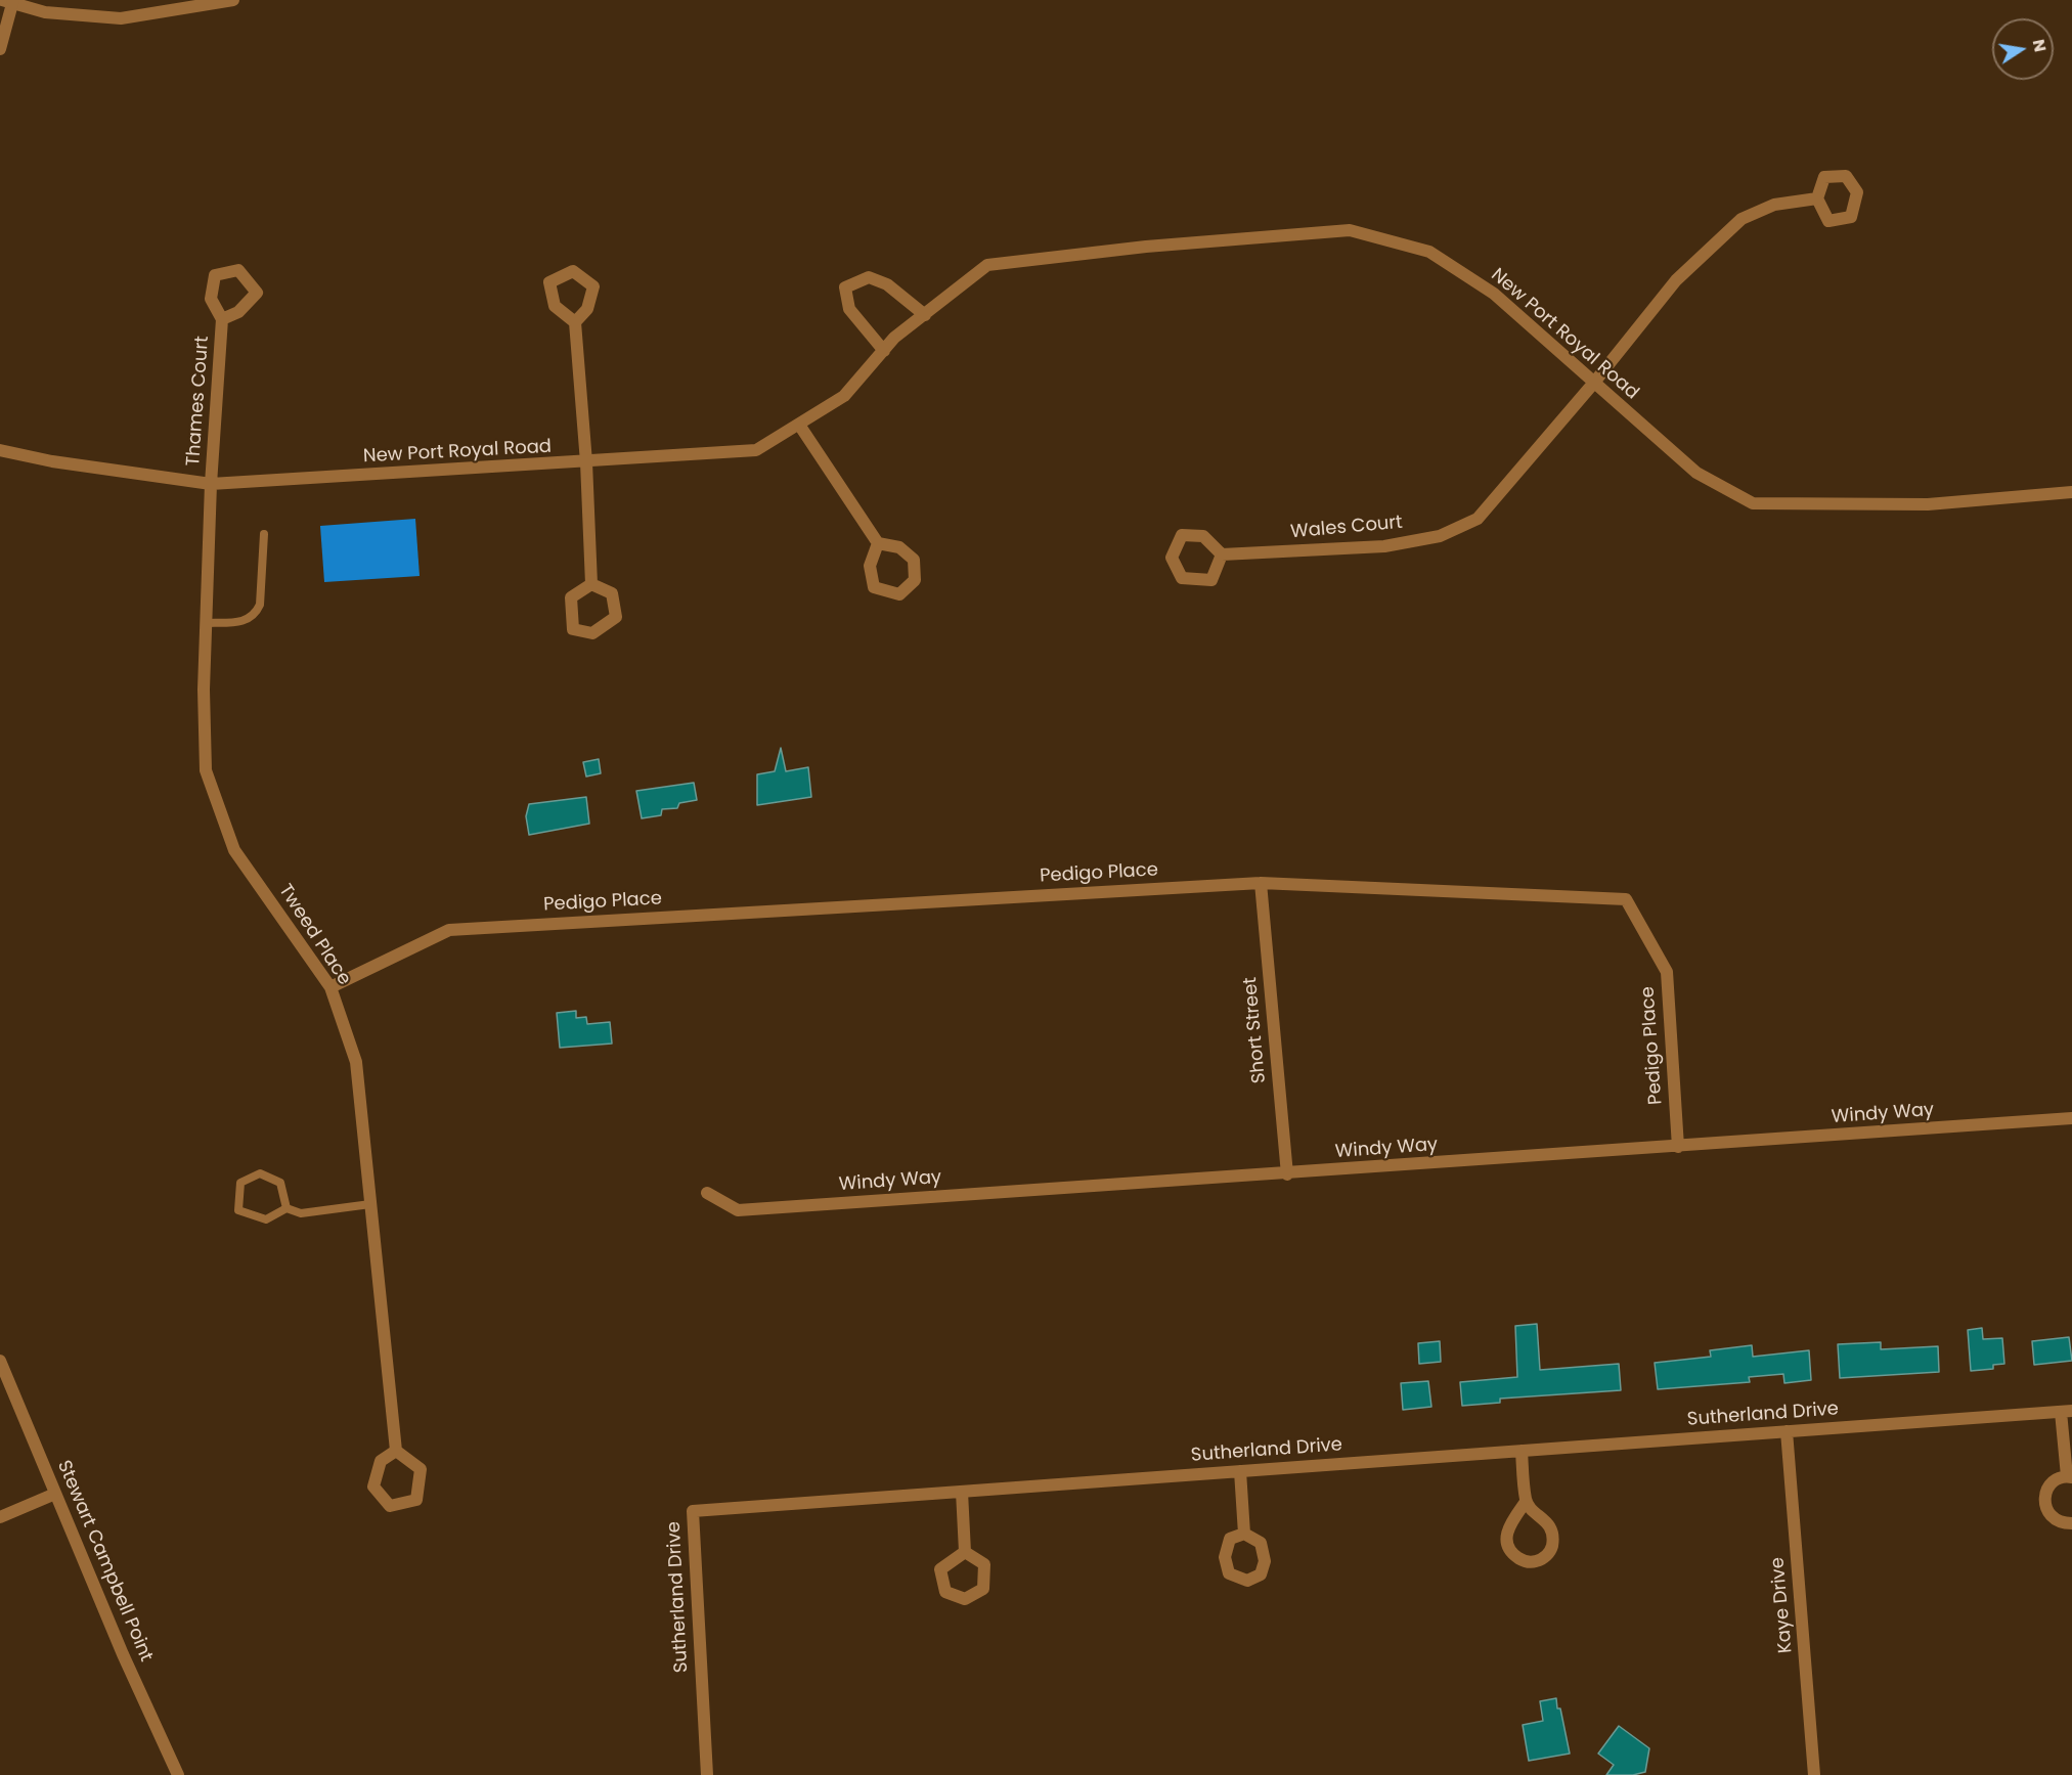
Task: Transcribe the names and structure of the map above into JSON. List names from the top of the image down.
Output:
{
  "streets": {
    "street": [
      "New Port Royal Road",
      "Thames Court",
      "Wales Court",
      "Pedigo Place",
      "Tweed Place",
      "Short Street",
      "Windy Way",
      "Sutherland Drive",
      "Stewart Campbell Point",
      "Kaye Drive"
    ]
  },
  "crossings": [
    ["New Port Royal Road", "Thames Court"],
    ["New Port Royal Road", "Wales Court"],
    ["New Port Royal Road", "Tweed Place"],
    ["Thames Court", "Tweed Place"],
    ["Pedigo Place", "Tweed Place"],
    ["Pedigo Place", "Short Street"],
    ["Pedigo Place", "Windy Way"],
    ["Short Street", "Windy Way"],
    ["Sutherland Drive", "Kaye Drive"]
  ],
  "north": "right"
}
